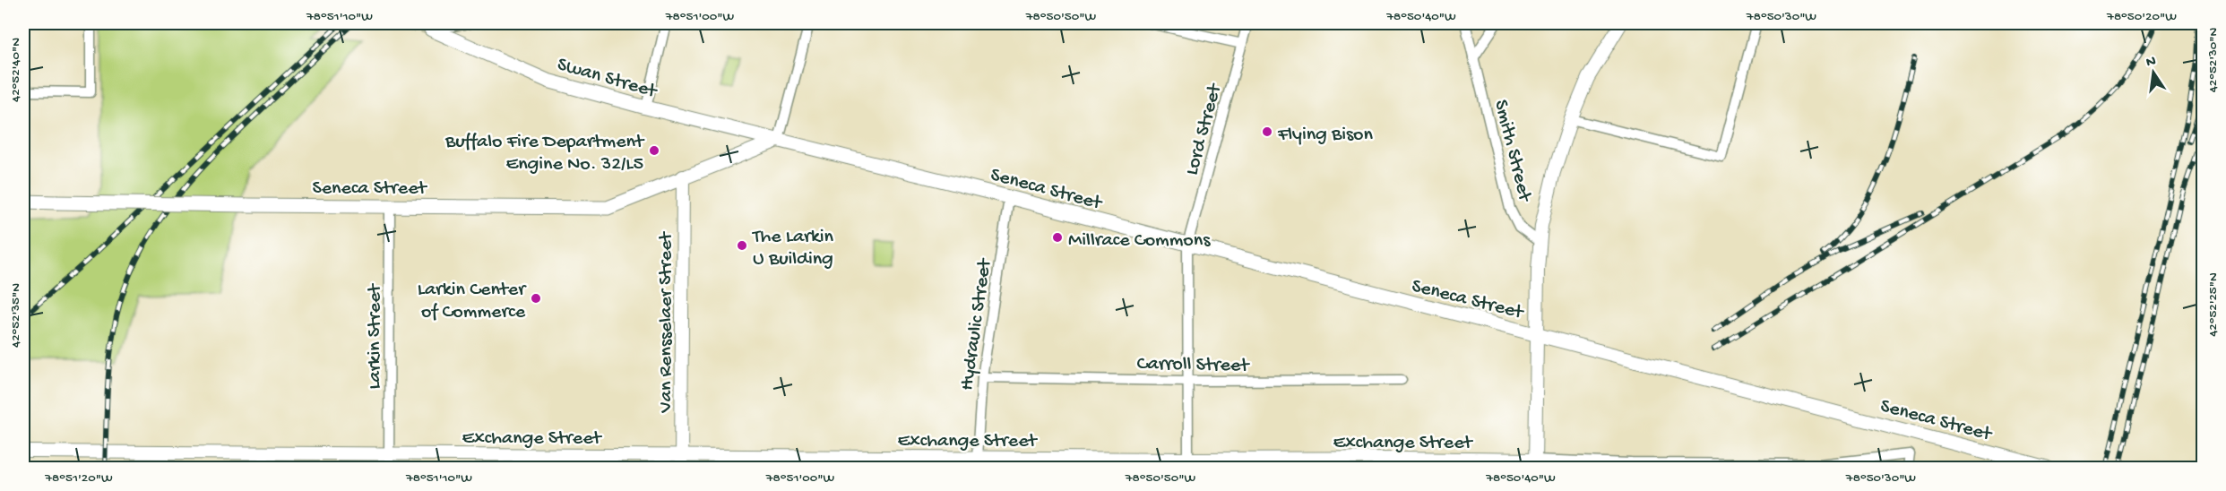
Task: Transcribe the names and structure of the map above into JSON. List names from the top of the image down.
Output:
{
  "streets": {
    "main road": ["Swan Street", "Seneca Street"],
    "street": [
      "Lord Street",
      "Smith Street",
      "Van Rensselaer Street",
      "Hydraulic Street",
      "Larkin Street",
      "Carroll Street",
      "Exchange Street"
    ]
  },
  "crossings": [
    ["Swan Street", "Seneca Street"],
    ["Lord Street", "Seneca Street"],
    ["Lord Street", "Carroll Street"],
    ["Lord Street", "Exchange Street"],
    ["Seneca Street", "Van Rensselaer Street"],
    ["Seneca Street", "Hydraulic Street"],
    ["Seneca Street", "Larkin Street"],
    ["Van Rensselaer Street", "Exchange Street"],
    ["Hydraulic Street", "Carroll Street"],
    ["Hydraulic Street", "Exchange Street"],
    ["Larkin Street", "Exchange Street"]
  ],
  "places": [
    "Flying Bison",
    "Buffalo Fire Department Engine No. 32/L5",
    "Millrace Commons",
    "The Larkin U Building",
    "Larkin Center of Commerce"
  ],
  "north": "top",
  "coordinates": [
    "78°51'10\"W",
    "78°51'00\"W",
    "78°50'50\"W",
    "78°50'40\"W",
    "78°50'30\"W",
    "78°50'20\"W",
    "42°52'30\"N",
    "42°52'40\"N",
    "42°52'25\"N",
    "42°52'35\"N",
    "78°51'20\"W"
  ]
}
